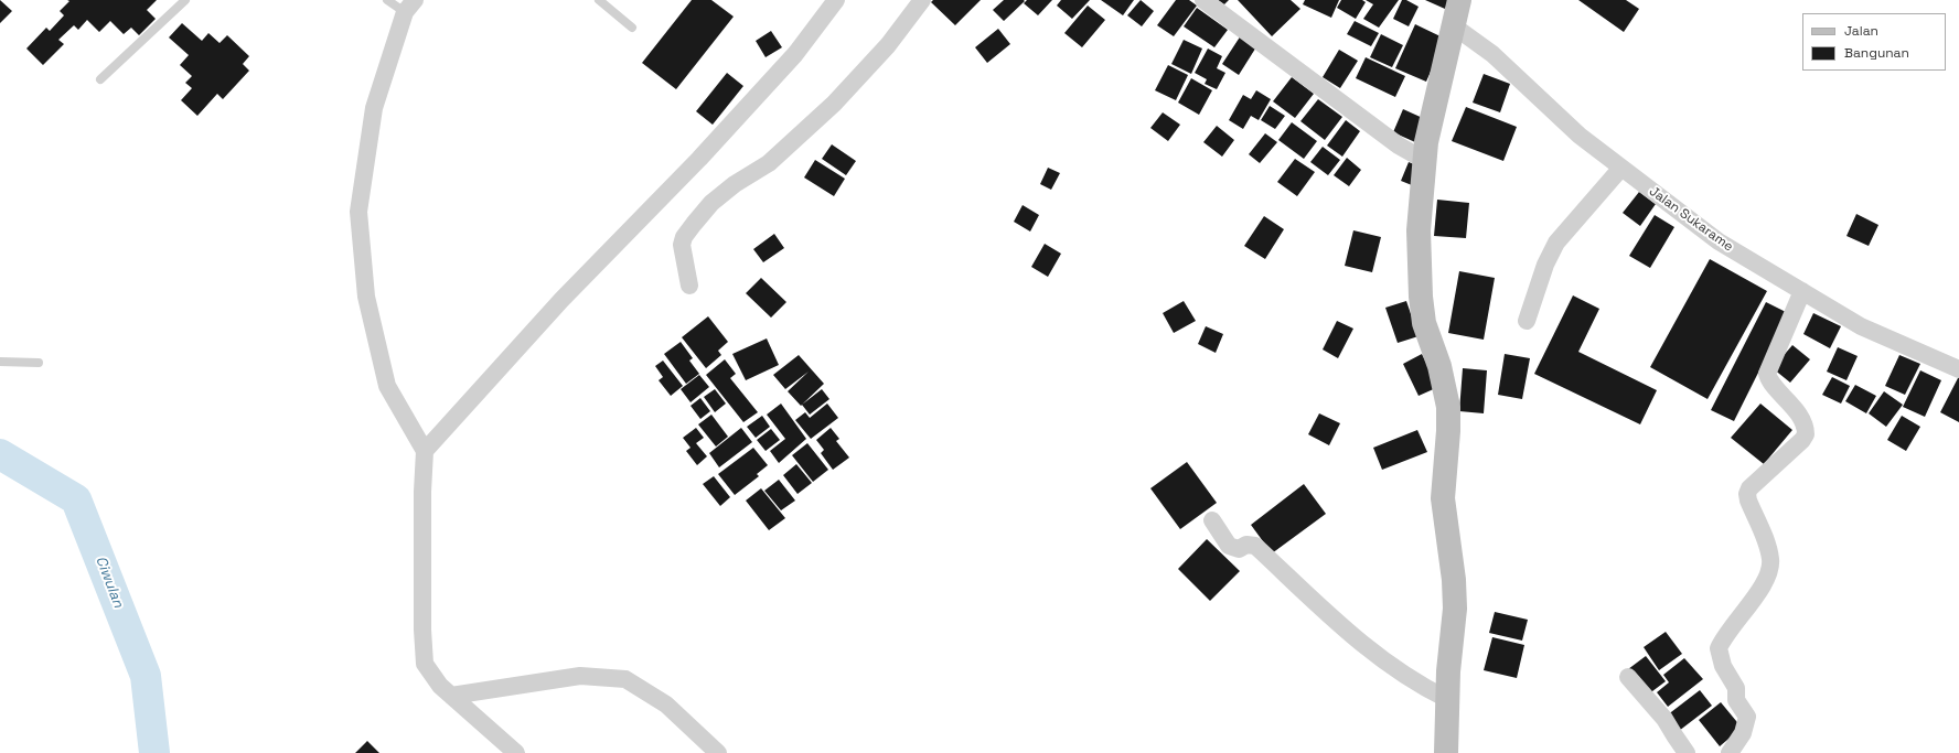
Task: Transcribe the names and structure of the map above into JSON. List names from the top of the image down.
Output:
{
  "streets": {
    "street": ["Jalan Sukarame"]
  },
  "water": ["Ciwulan"],
  "legend": ["Jalan", "Bangunan"]
}
